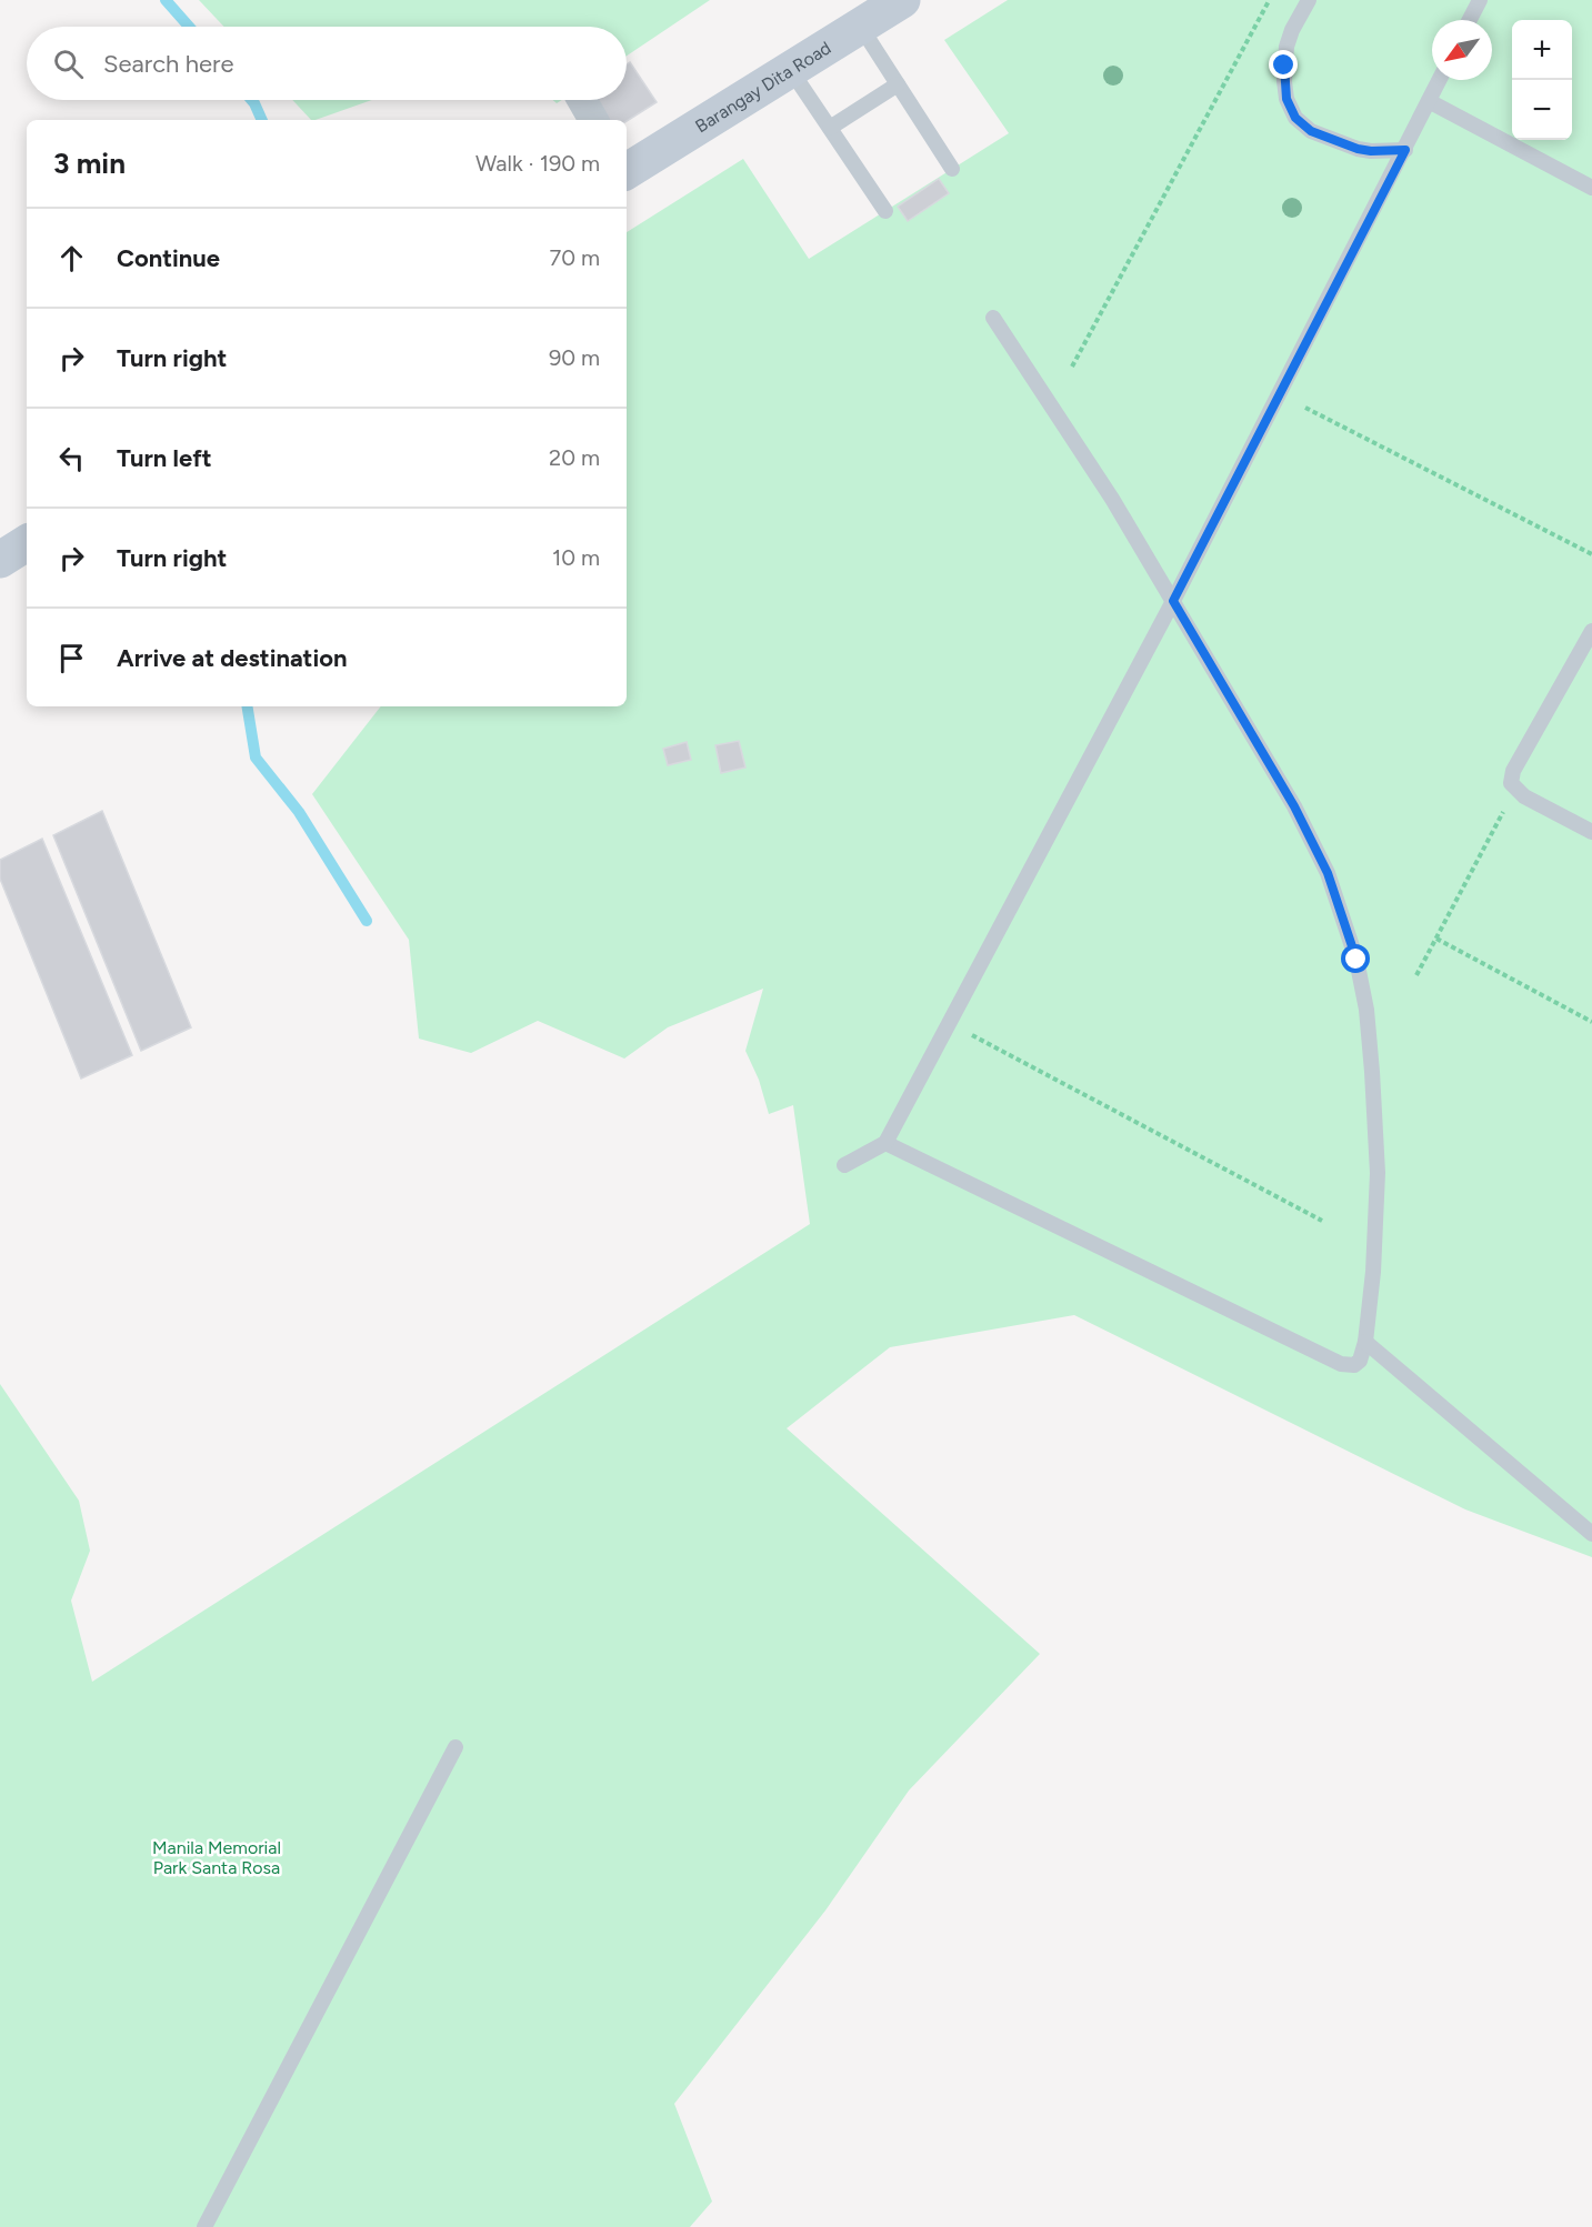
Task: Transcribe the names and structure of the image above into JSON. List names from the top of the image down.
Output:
{
  "streets": {
    "street": ["Barangay Dita Road"]
  },
  "parks": ["Manila Memorial Park Santa Rosa"],
  "north": "bottom left",
  "page": {
    "map_buttons": ["+", "−"],
    "search": "Search here",
    "heading": ["3 min", "Walk · 190 m"],
    "list": [
      ["Continue", "70 m"],
      ["Turn right", "90 m"],
      ["Turn left", "20 m"],
      ["Turn right", "10 m"],
      "Arrive at destination"
    ]
  }
}
